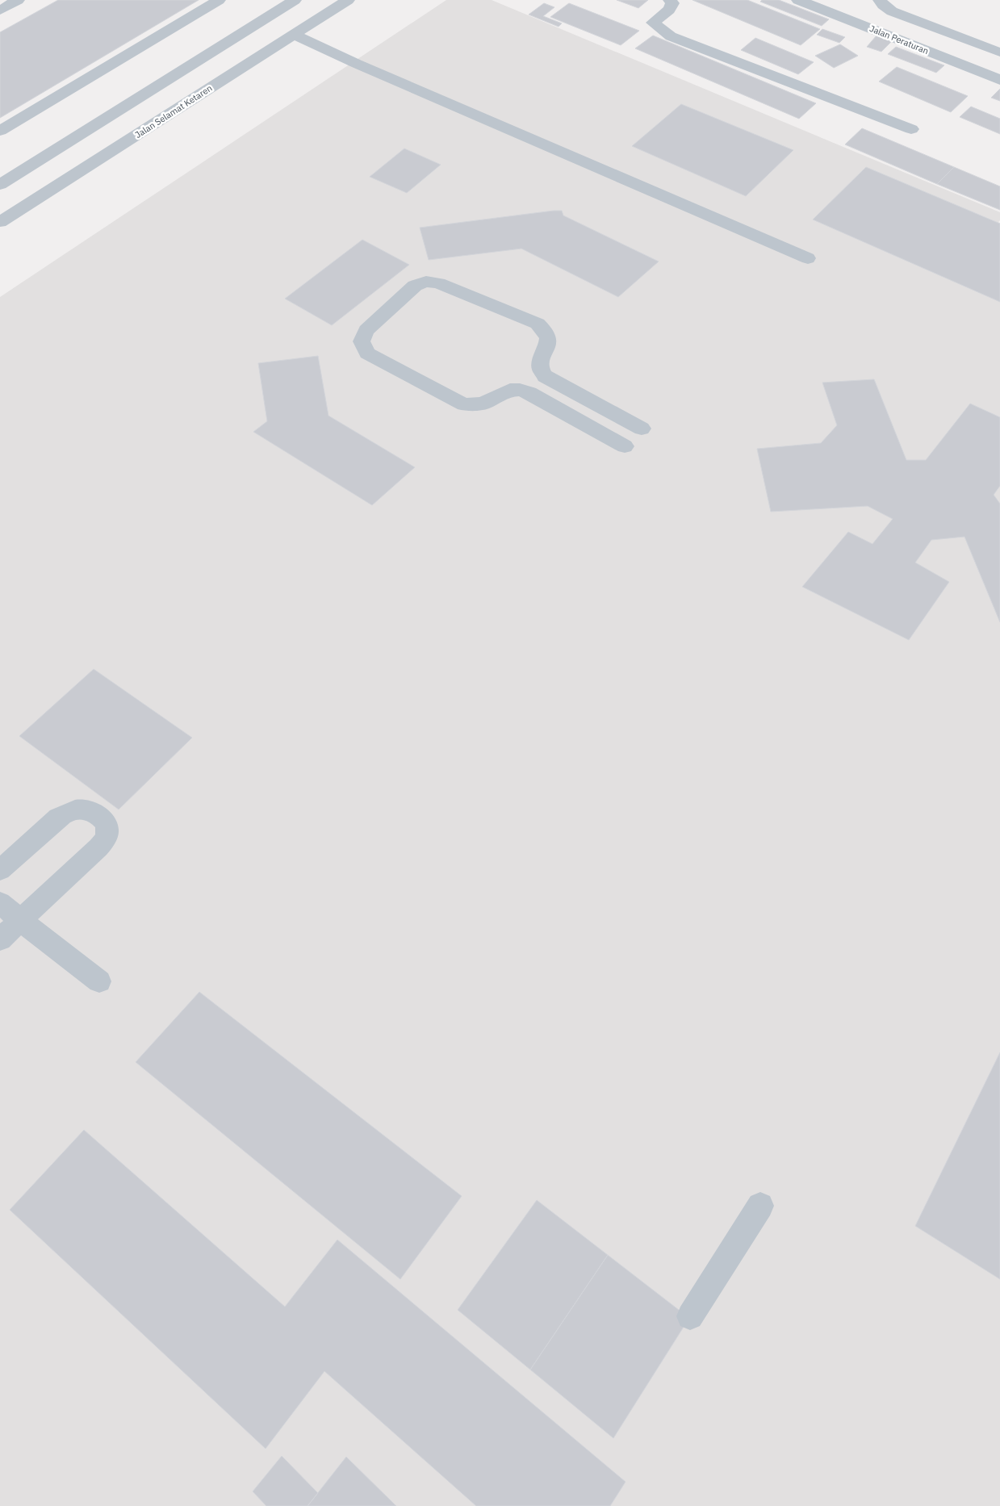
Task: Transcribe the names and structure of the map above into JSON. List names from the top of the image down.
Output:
{
  "streets": {
    "street": ["Jalan Peraturan", "Jalan Selamat Ketaren"]
  }
}
